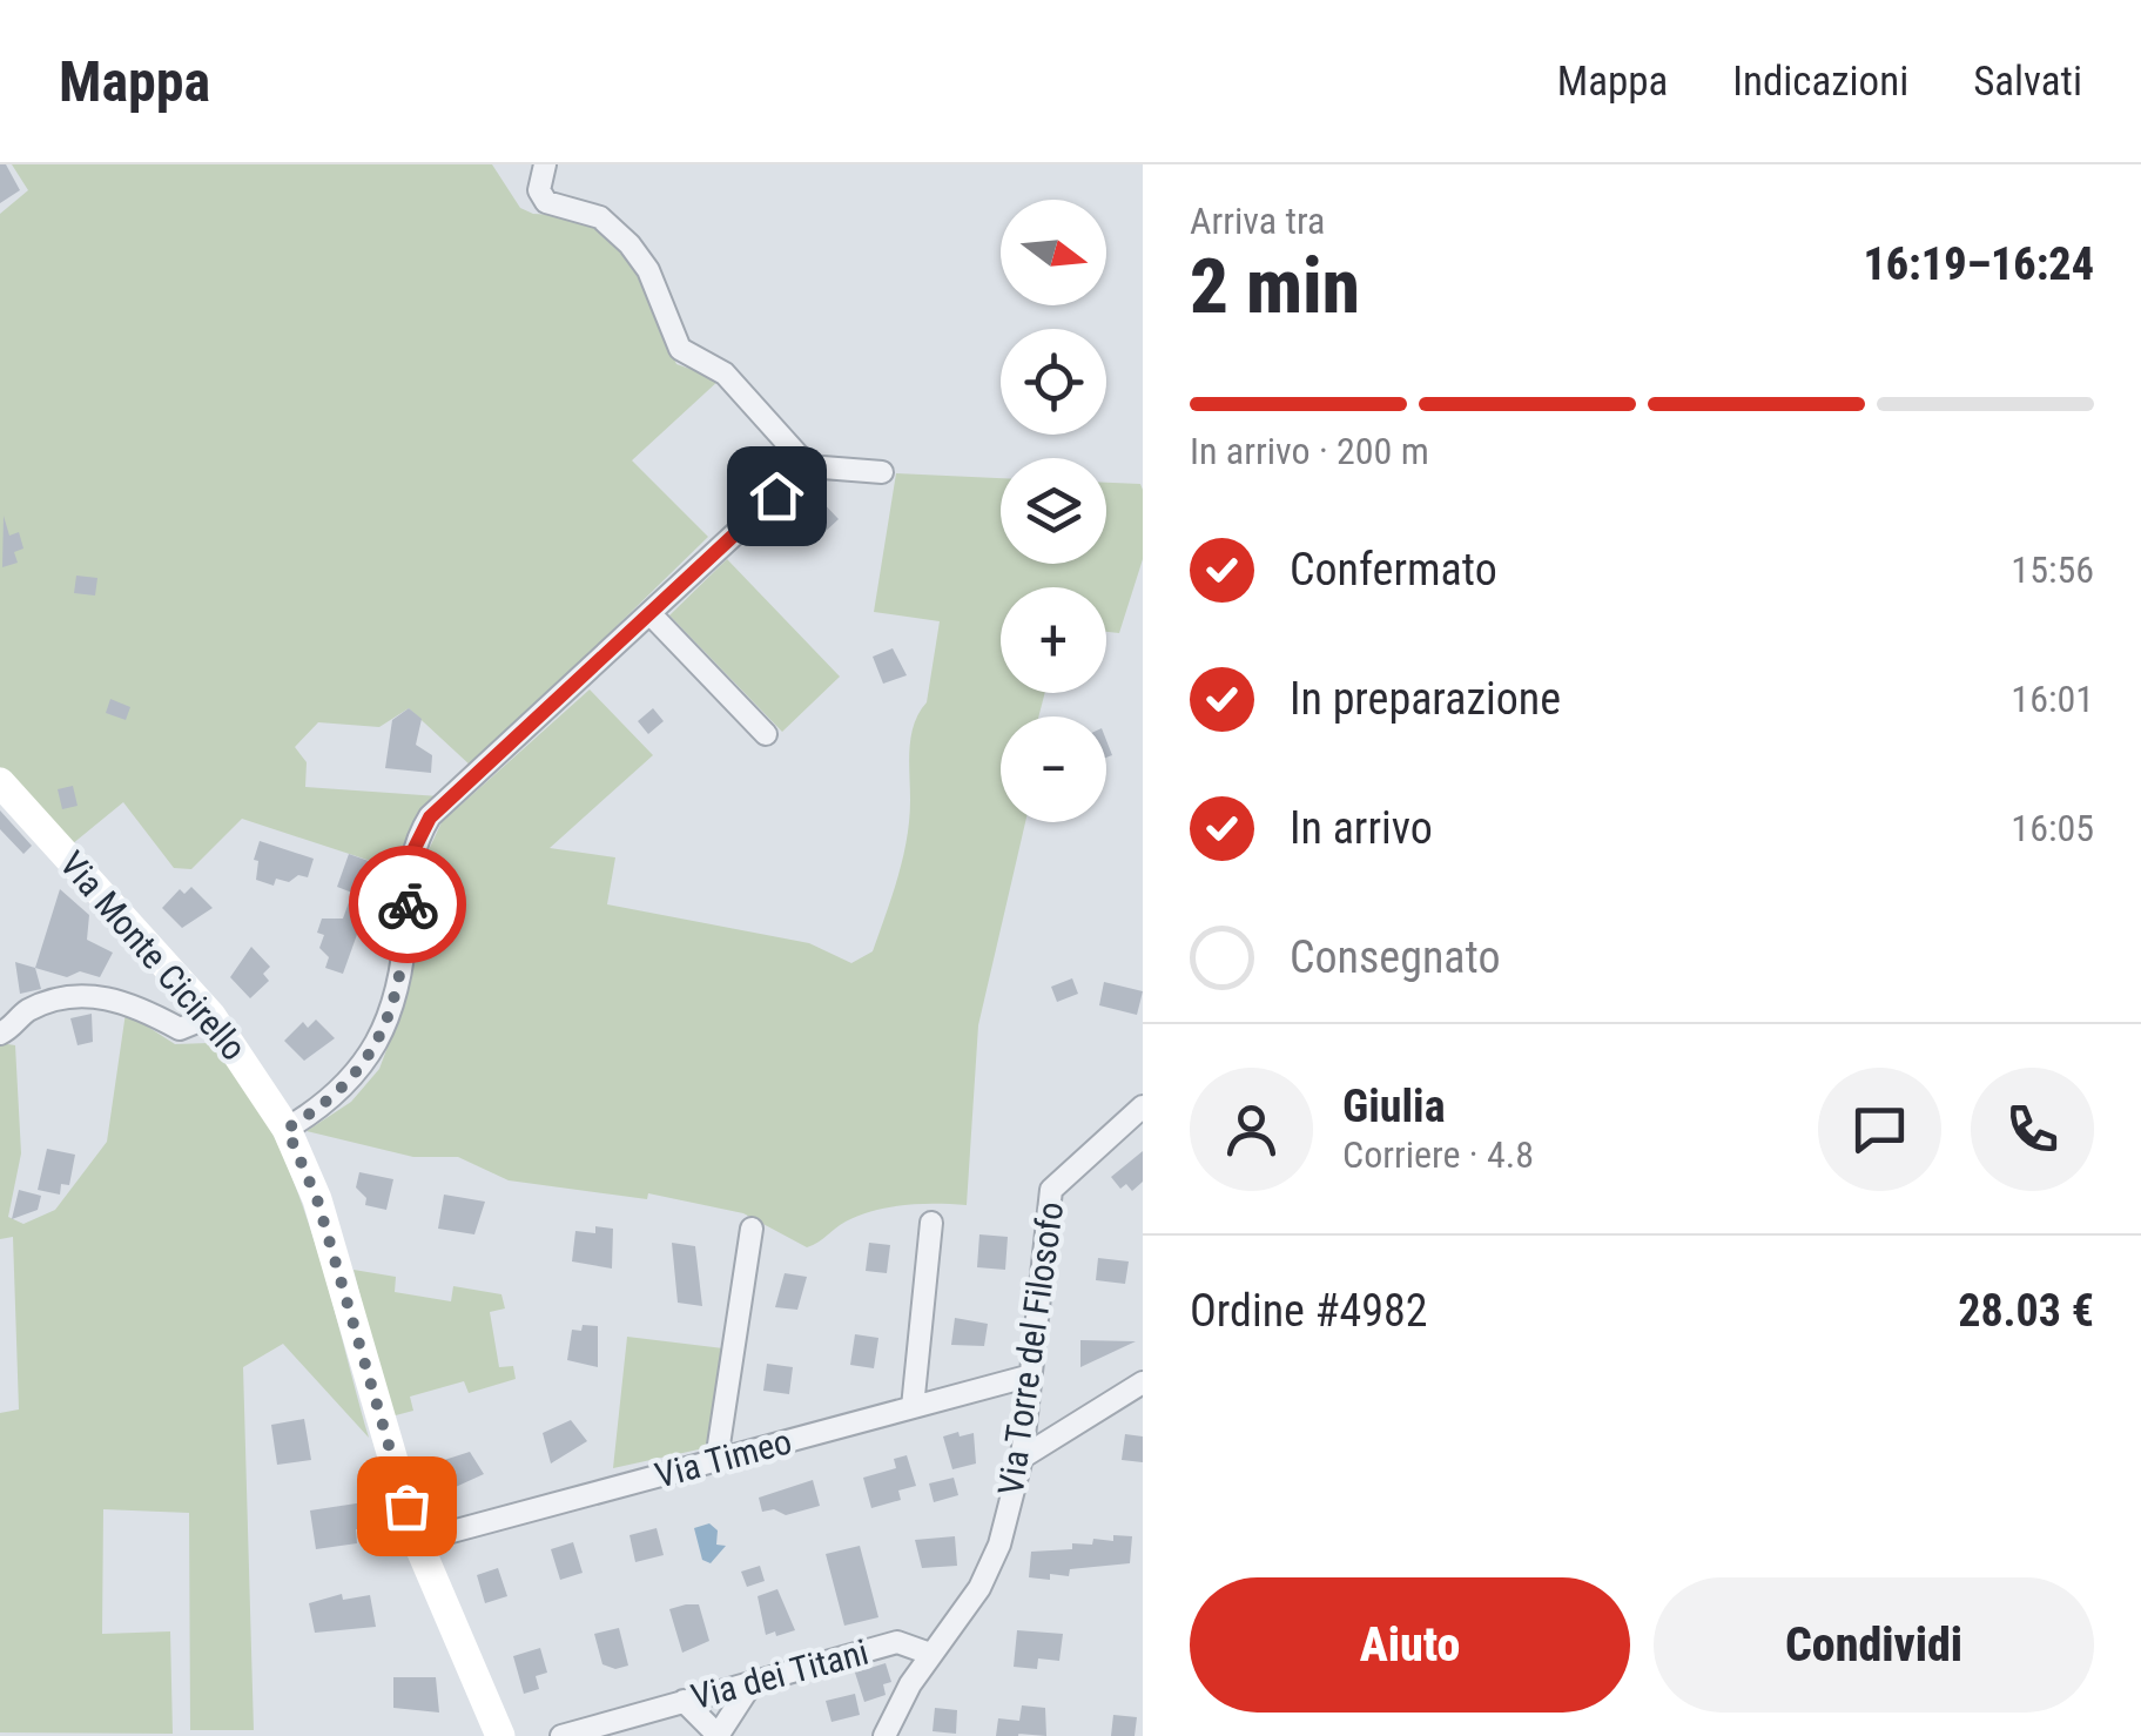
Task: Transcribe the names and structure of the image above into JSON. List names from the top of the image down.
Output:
{
  "streets": {
    "street": [
      "Via Monte Cicirello",
      "Via Torre del Filosofo",
      "Via Timeo",
      "Via dei Titani"
    ]
  },
  "crossings": [
    ["Via Monte Cicirello", "Via Timeo"],
    ["Via Torre del Filosofo", "Via Timeo"],
    ["Via Torre del Filosofo", "Via dei Titani"]
  ],
  "north": "right",
  "page": {
    "header": "Mappa",
    "nav": ["Mappa", "Indicazioni", "Salvati"],
    "heading": ["2 min", "Arriva tra", "16:19–16:24"],
    "panel": [
      "Giulia",
      "Corriere · 4.8",
      "Ordine #4982",
      "28.03 €"
    ],
    "map_buttons": ["+", "−"],
    "bar": "In arrivo · 200 m",
    "list": [
      ["Confermato", "15:56"],
      ["In preparazione", "16:01"],
      ["In arrivo", "16:05"],
      "Consegnato"
    ],
    "buttons": ["Aiuto", "Condividi"]
  }
}
